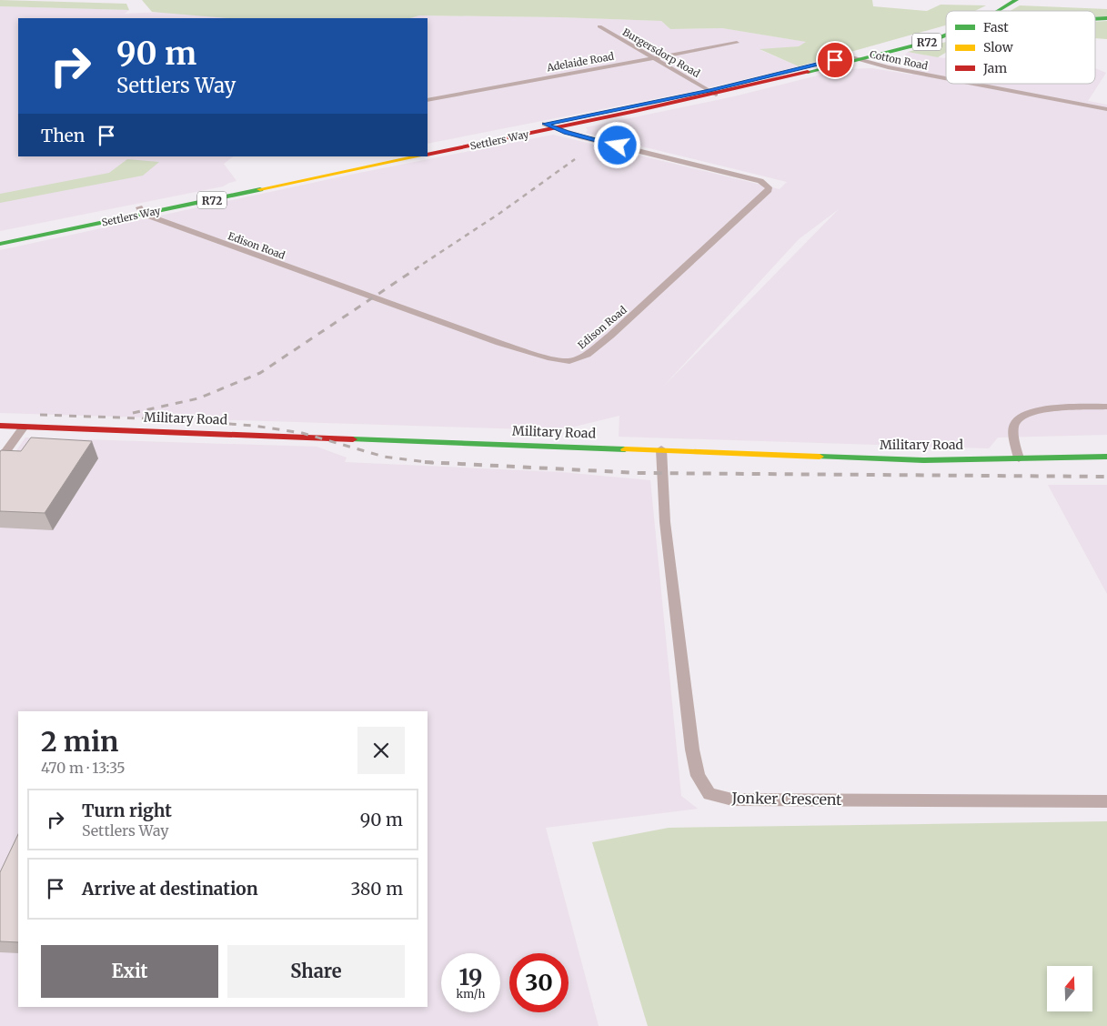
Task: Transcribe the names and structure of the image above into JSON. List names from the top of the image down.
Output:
{
  "streets": {
    "main road": ["R72", "Settlers Way", "Military Road"],
    "street": [
      "Burgersdorp Road",
      "Cotton Road",
      "Adelaide Road",
      "Edison Road",
      "Jonker Crescent"
    ]
  },
  "crossings": [
    ["Burgersdorp Road", "Adelaide Road"],
    ["Burgersdorp Road", "Settlers Way"],
    ["Cotton Road", "Settlers Way"],
    ["Settlers Way", "Edison Road"],
    ["Military Road", "Jonker Crescent"]
  ],
  "legend": ["Fast", "Slow", "Jam"],
  "north": "top",
  "page": {
    "turn": ["90 m", "Settlers Way"],
    "then": "Then",
    "heading": ["2 min", "470 m · 13:35"],
    "list": [
      {
        "name": "Turn right",
        "note": "Settlers Way",
        "value": "90 m"
      },
      {
        "name": "Arrive at destination",
        "value": "380 m"
      }
    ],
    "buttons": ["Exit", "Share"],
    "speed": "19 km/h",
    "limit": "30"
  }
}
